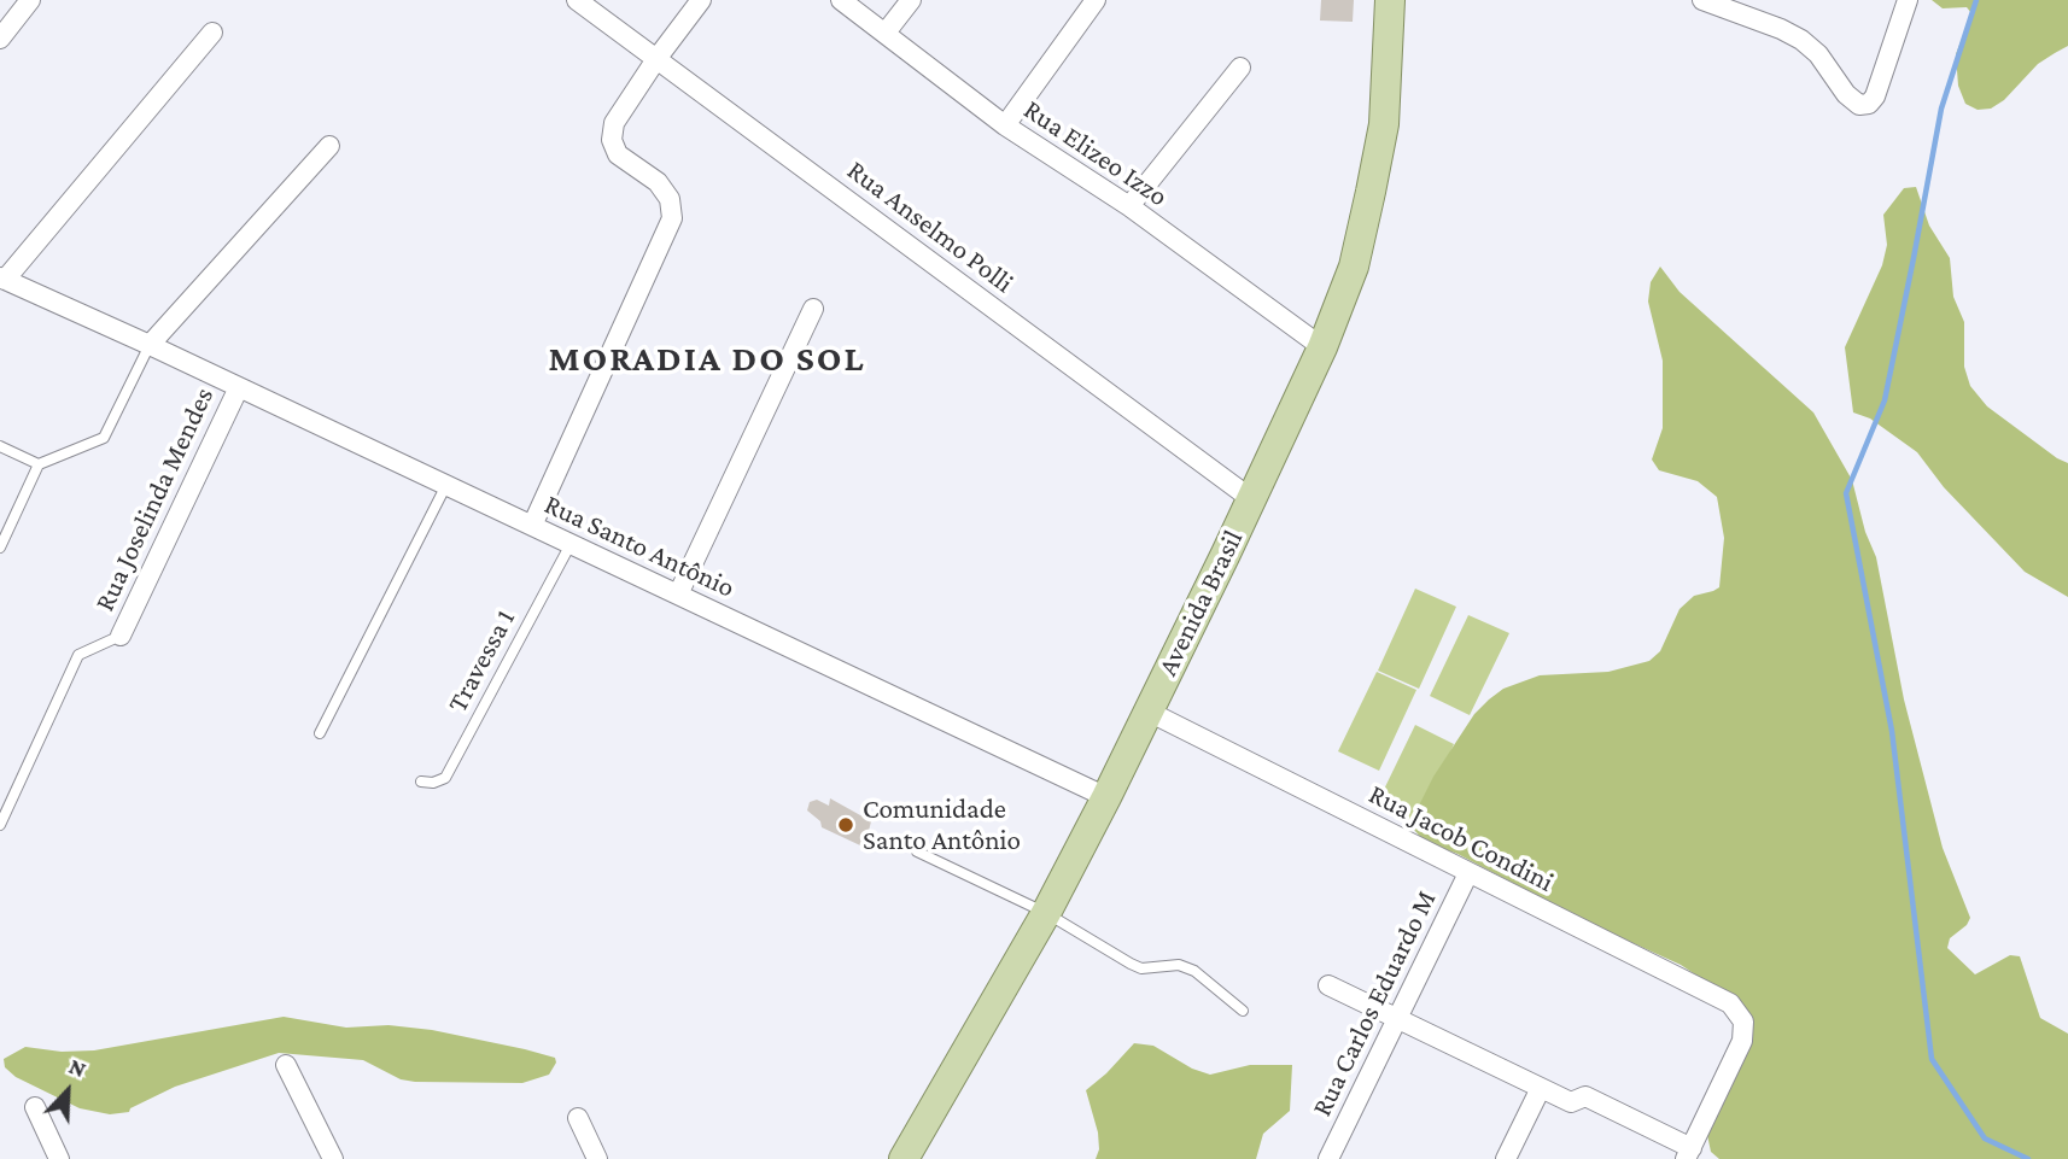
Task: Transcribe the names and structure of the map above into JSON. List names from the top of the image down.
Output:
{
  "streets": {
    "main road": ["Avenida Brasil"],
    "street": [
      "Rua Elizeo Izzo",
      "Rua Anselmo Polli",
      "Rua Joselinda Mendes",
      "Rua Santo Antônio",
      "Rua Jacob Condini",
      "Rua Carlos Eduardo M"
    ],
    "lane": ["Travessa 1"]
  },
  "crossings": [
    ["Rua Elizeo Izzo", "Avenida Brasil"],
    ["Rua Anselmo Polli", "Avenida Brasil"],
    ["Rua Joselinda Mendes", "Rua Santo Antônio"],
    ["Rua Santo Antônio", "Avenida Brasil"],
    ["Rua Santo Antônio", "Travessa 1"],
    ["Avenida Brasil", "Rua Jacob Condini"],
    ["Rua Jacob Condini", "Rua Carlos Eduardo M"]
  ],
  "districts": ["MORADIA DO SOL"],
  "places": ["Comunidade Santo Antônio"],
  "north": "top right"
}
